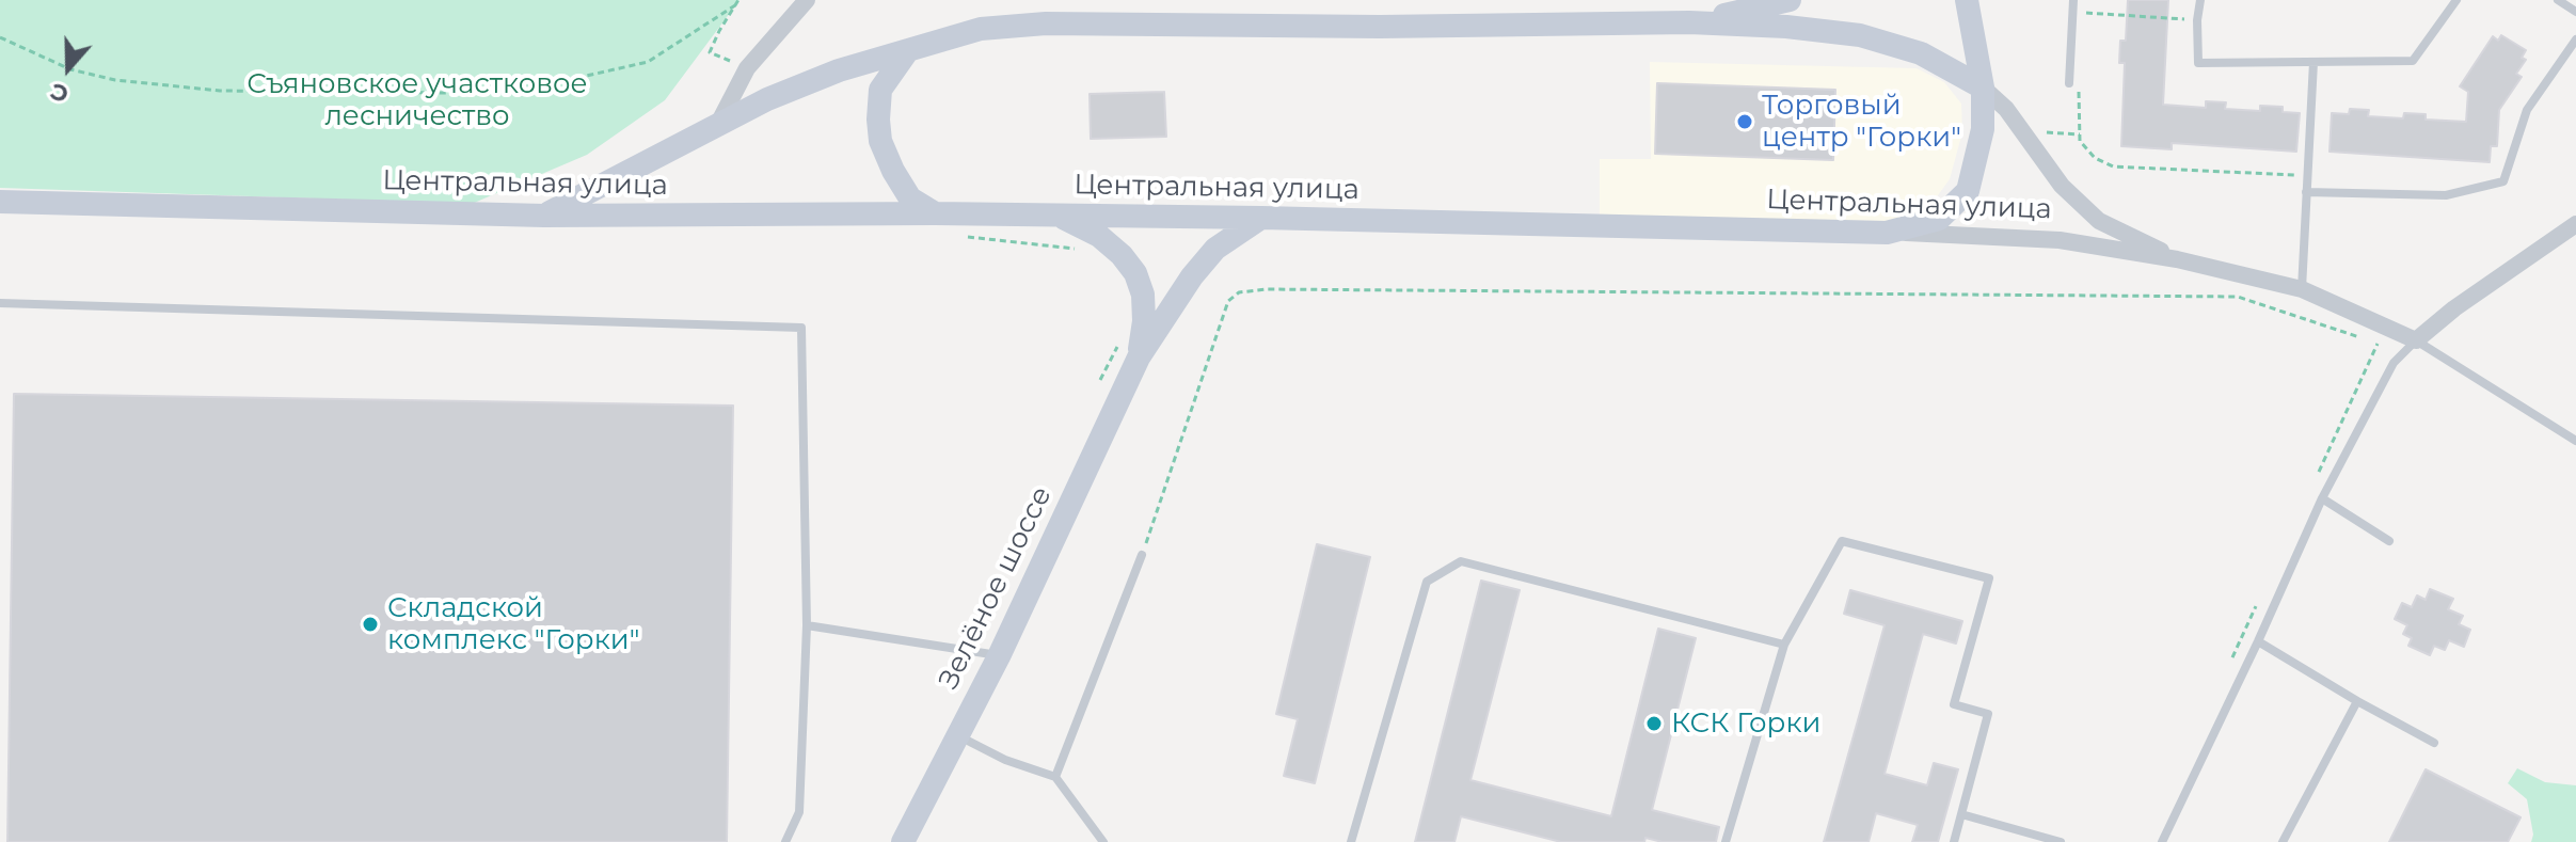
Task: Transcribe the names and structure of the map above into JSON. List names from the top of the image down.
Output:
{
  "streets": {
    "main road": ["Центральная улица", "Зелёное шоссе"]
  },
  "parks": ["Съяновское участковое лесничество"],
  "places": ["Торговый центр \"Горки\"", "Складской комплекс \"Горки\"", "КСК Горки"],
  "north": "bottom"
}
